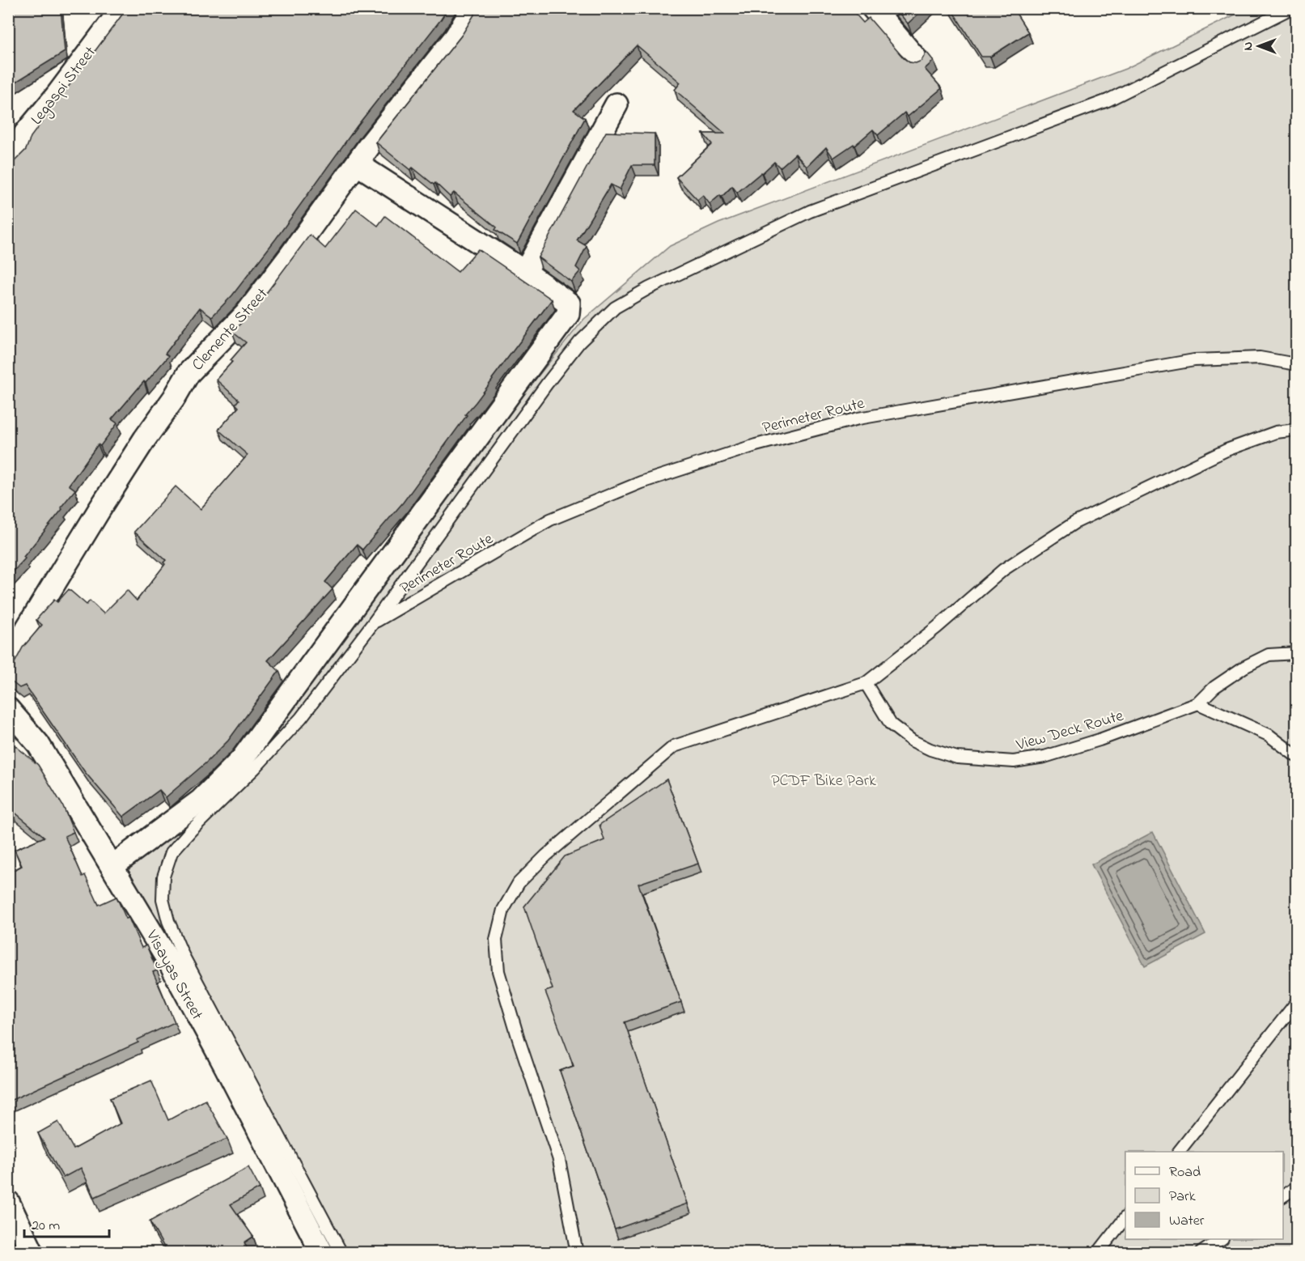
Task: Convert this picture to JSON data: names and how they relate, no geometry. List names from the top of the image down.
{
  "streets": {
    "street": ["Legaspi Street", "Clemente Street", "Visayas Street"],
    "lane": ["Perimeter Route", "View Deck Route"]
  },
  "parks": ["PCDF Bike Park"],
  "legend": ["Road", "Park", "Water"],
  "scale_bar": "20 m",
  "north": "left"
}
